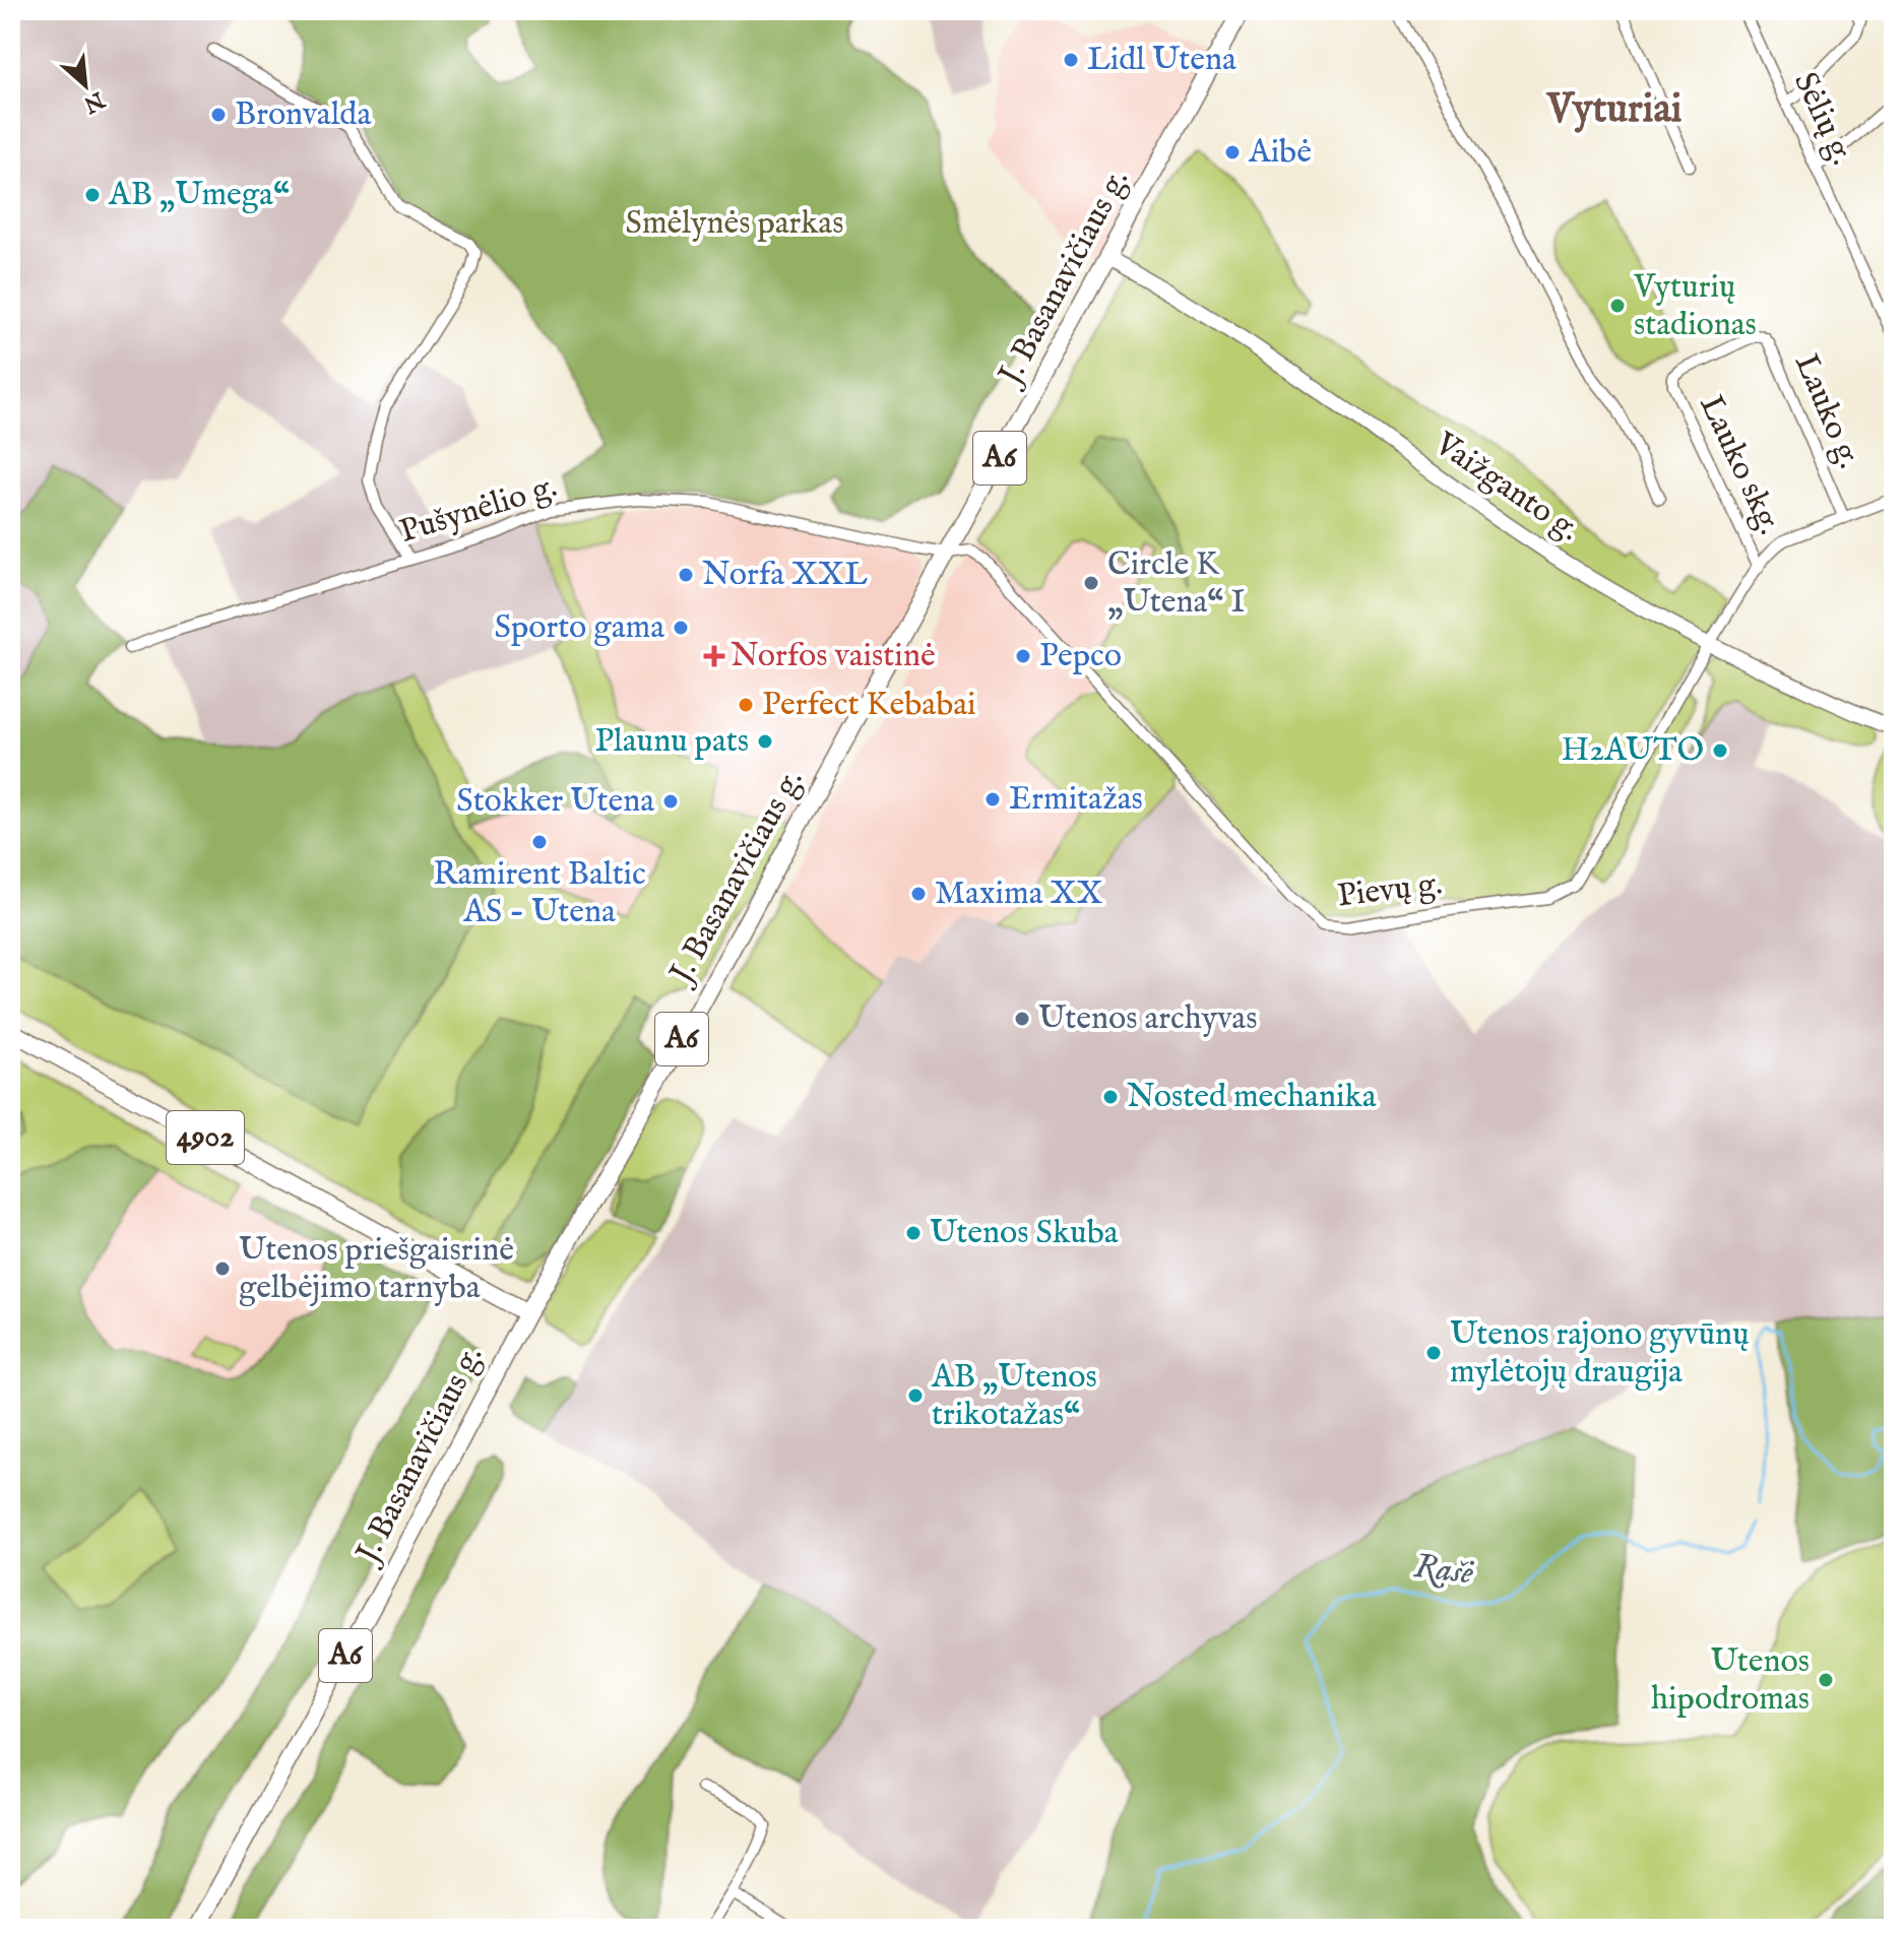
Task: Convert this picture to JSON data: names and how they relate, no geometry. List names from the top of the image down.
{
  "streets": {
    "main road": [
      "J. Basanavičiaus g.",
      "A6",
      "Vaižganto g.",
      "4902"
    ],
    "street": [
      "Sėlių g.",
      "Lauko g.",
      "Lauko skg.",
      "Pušynėlio g.",
      "Pievų g."
    ]
  },
  "crossings": [
    ["J. Basanavičiaus g.", "Vaižganto g."],
    ["J. Basanavičiaus g.", "Pušynėlio g."],
    ["J. Basanavičiaus g.", "Pievų g."],
    ["J. Basanavičiaus g.", "4902"],
    ["Lauko g.", "Lauko skg."],
    ["Vaižganto g.", "Pievų g."],
    ["Pušynėlio g.", "Pievų g."]
  ],
  "districts": ["Vyturiai"],
  "water": ["Rašė"],
  "parks": ["Smėlynės parkas"],
  "places": {
    "other": [
      "Lidl Utena",
      "Bronvalda",
      "Aibė",
      "AB „Umega“",
      "Vyturių stadionas",
      "Norfa XXL",
      "Circle K „Utena“ I",
      "Sporto gama",
      "Pepco",
      "Perfect Kebabai",
      "Plaunu pats",
      "H2AUTO",
      "Ermitažas",
      "Stokker Utena",
      "Ramirent Baltic AS - Utena",
      "Maxima XX",
      "Utenos archyvas",
      "Nosted mechanika",
      "Utenos Skuba",
      "Utenos priešgaisrinė gelbėjimo tarnyba",
      "Utenos rajono gyvūnų mylėtojų draugija",
      "AB „Utenos trikotažas“",
      "Utenos hipodromas"
    ],
    "health": ["Norfos vaistinė"]
  },
  "north": "bottom right"
}
